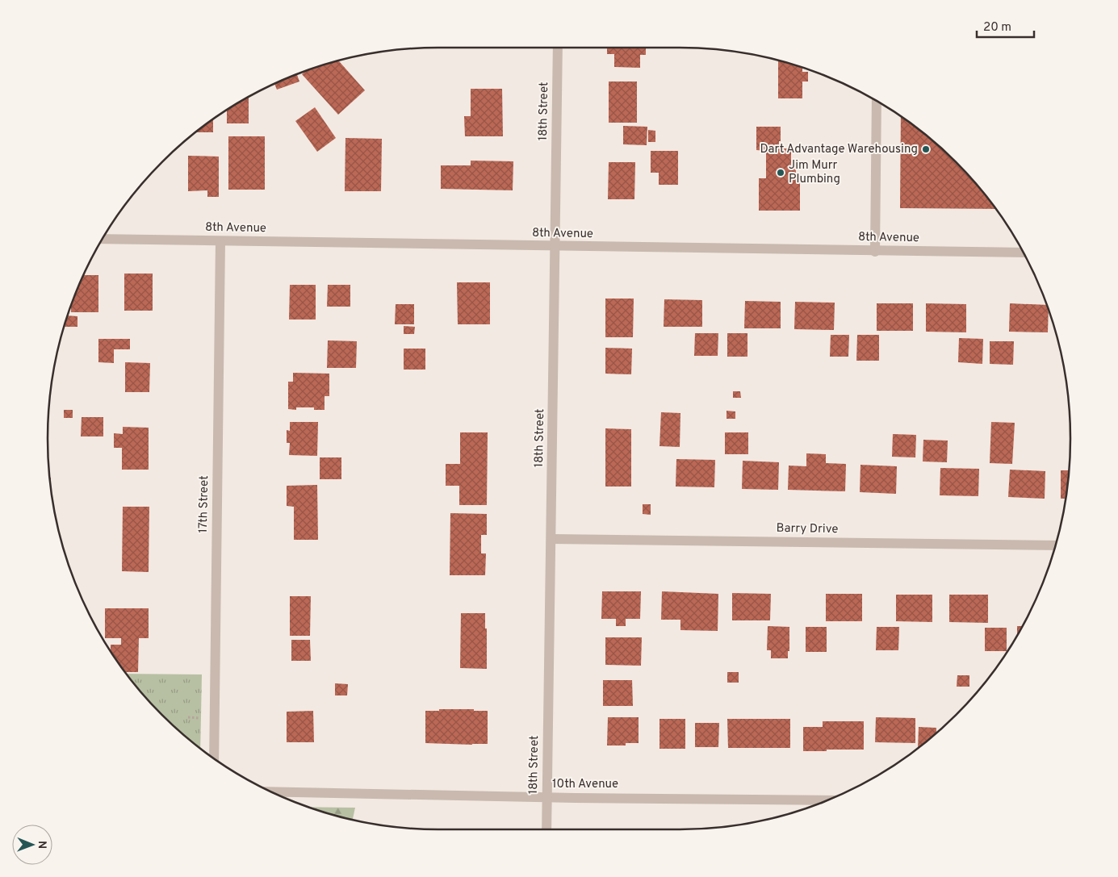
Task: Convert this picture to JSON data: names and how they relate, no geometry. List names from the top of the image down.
{
  "streets": {
    "street": [
      "18th Street",
      "8th Avenue",
      "17th Street",
      "Barry Drive",
      "10th Avenue"
    ]
  },
  "crossings": [
    ["18th Street", "8th Avenue"],
    ["18th Street", "Barry Drive"],
    ["18th Street", "10th Avenue"],
    ["8th Avenue", "17th Street"]
  ],
  "places": ["Dart Advantage Warehousing", "Jim Murr Plumbing"],
  "scale_bar": "20 m",
  "north": "right"
}
